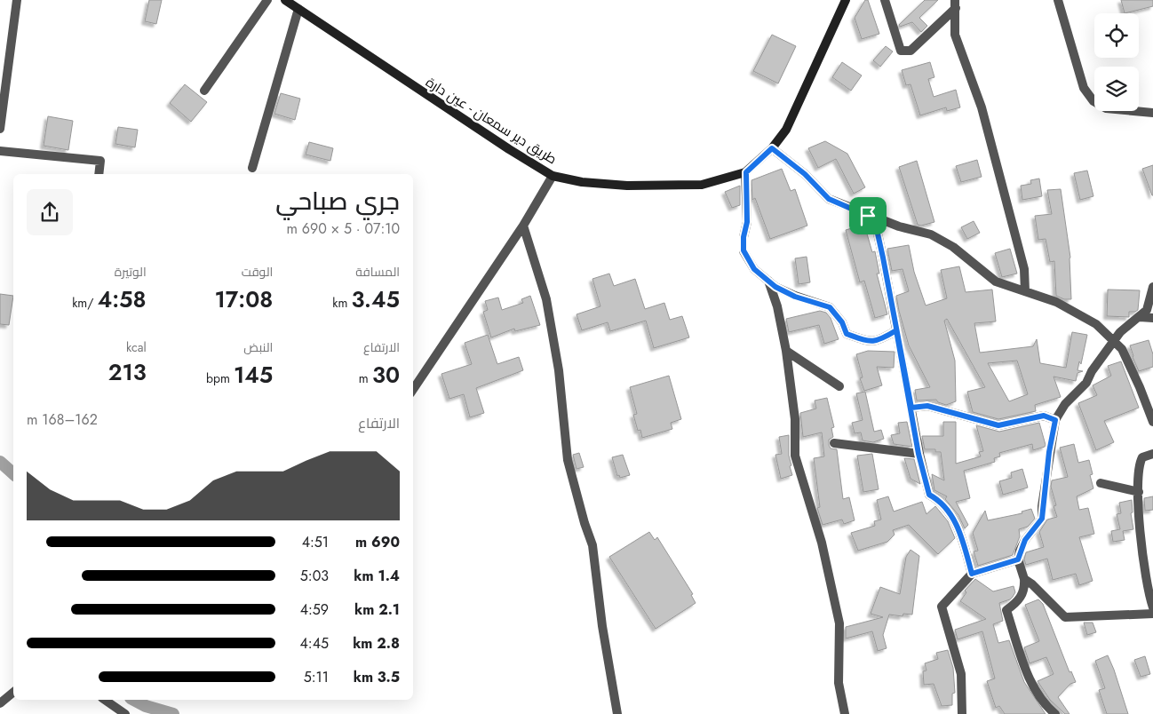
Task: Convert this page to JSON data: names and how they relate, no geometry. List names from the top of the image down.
{
  "streets": {
    "main road": ["طريق دير سمعان - عين دارة"]
  },
  "page": {
    "heading": ["جري صباحي", "07:10 · 5 × 690 m"],
    "stats": [
      ["المسافة", "3.45 km"],
      ["الوقت", "17:08"],
      ["الوتيرة", "4:58 /km"],
      ["الارتفاع", "30 m"],
      ["النبض", "145 bpm"],
      ["kcal", "213"]
    ],
    "chart": ["الارتفاع", "162–168 m"],
    "list": [
      {
        "name": "690 m",
        "note": "4:51"
      },
      {
        "name": "1.4 km",
        "note": "5:03"
      },
      {
        "name": "2.1 km",
        "note": "4:59"
      },
      {
        "name": "2.8 km",
        "note": "4:45"
      },
      {
        "name": "3.5 km",
        "note": "5:11"
      }
    ]
  }
}
